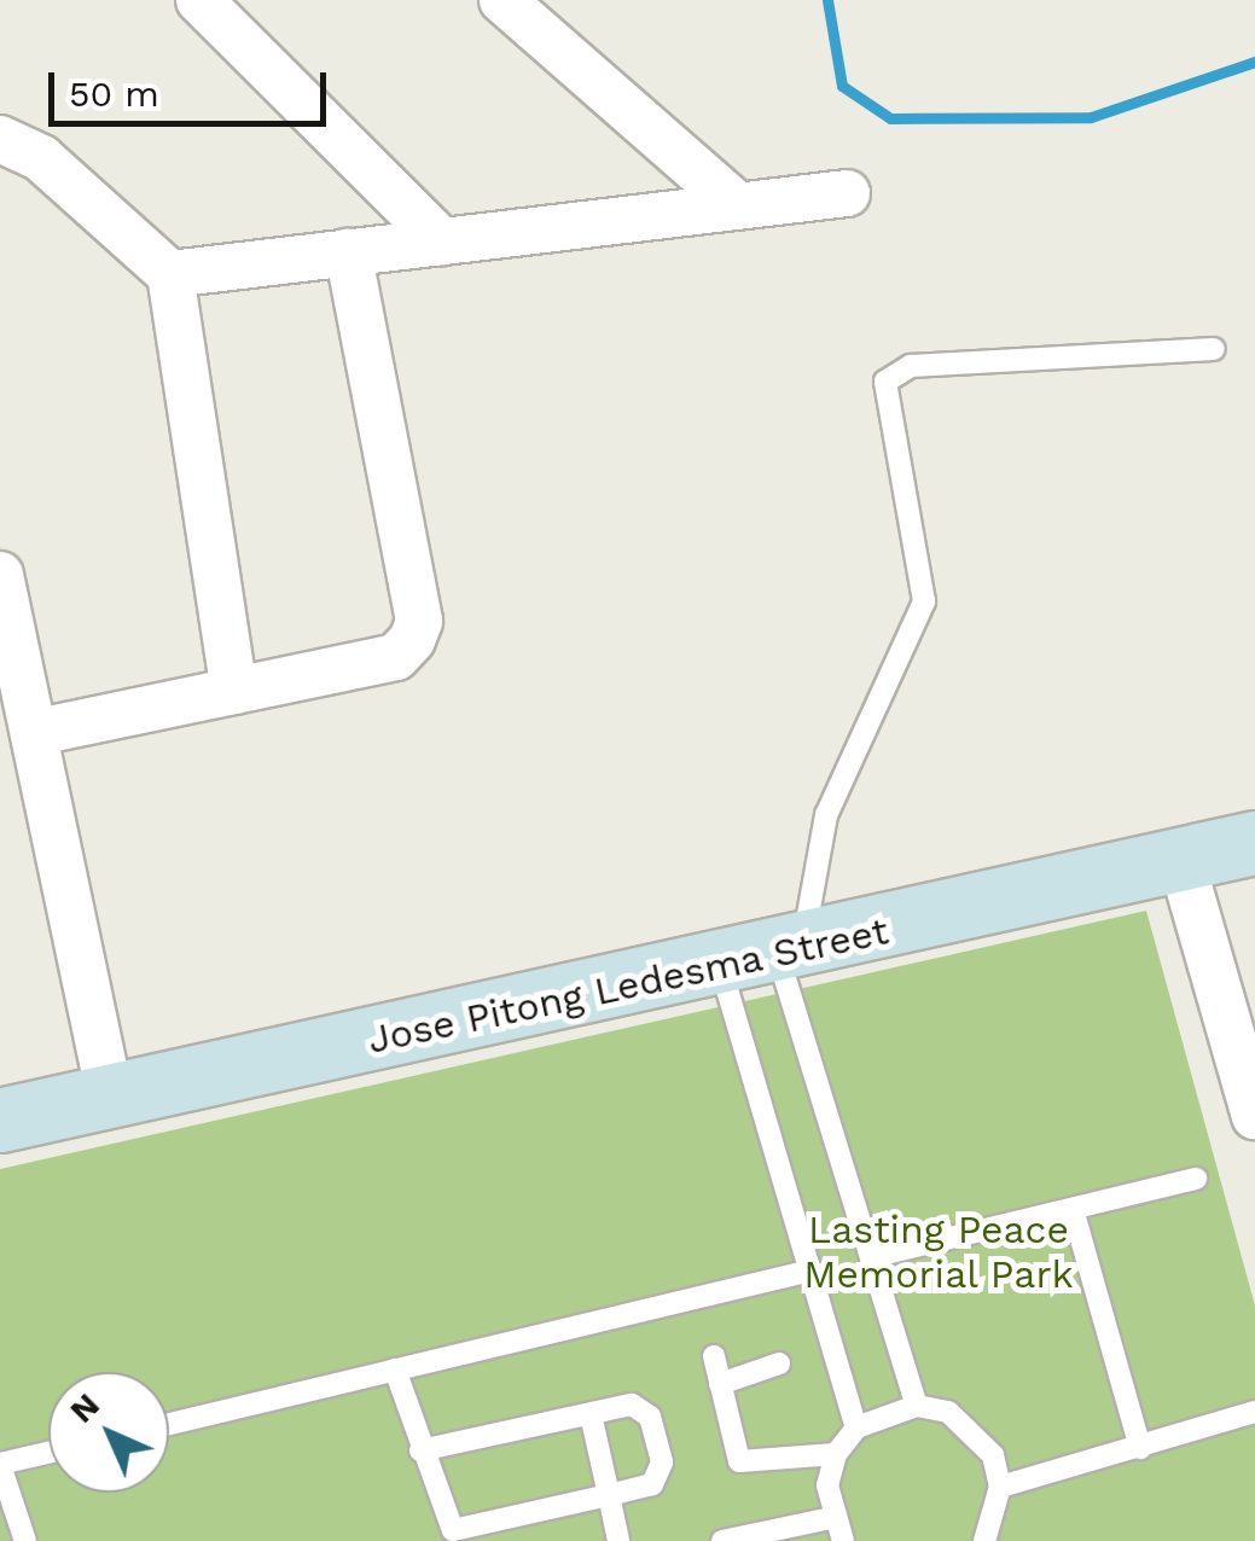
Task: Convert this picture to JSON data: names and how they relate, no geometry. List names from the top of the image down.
{
  "streets": {
    "main road": ["Jose Pitong Ledesma Street"]
  },
  "parks": ["Lasting Peace Memorial Park"],
  "scale_bar": "50 m",
  "north": "top left"
}
